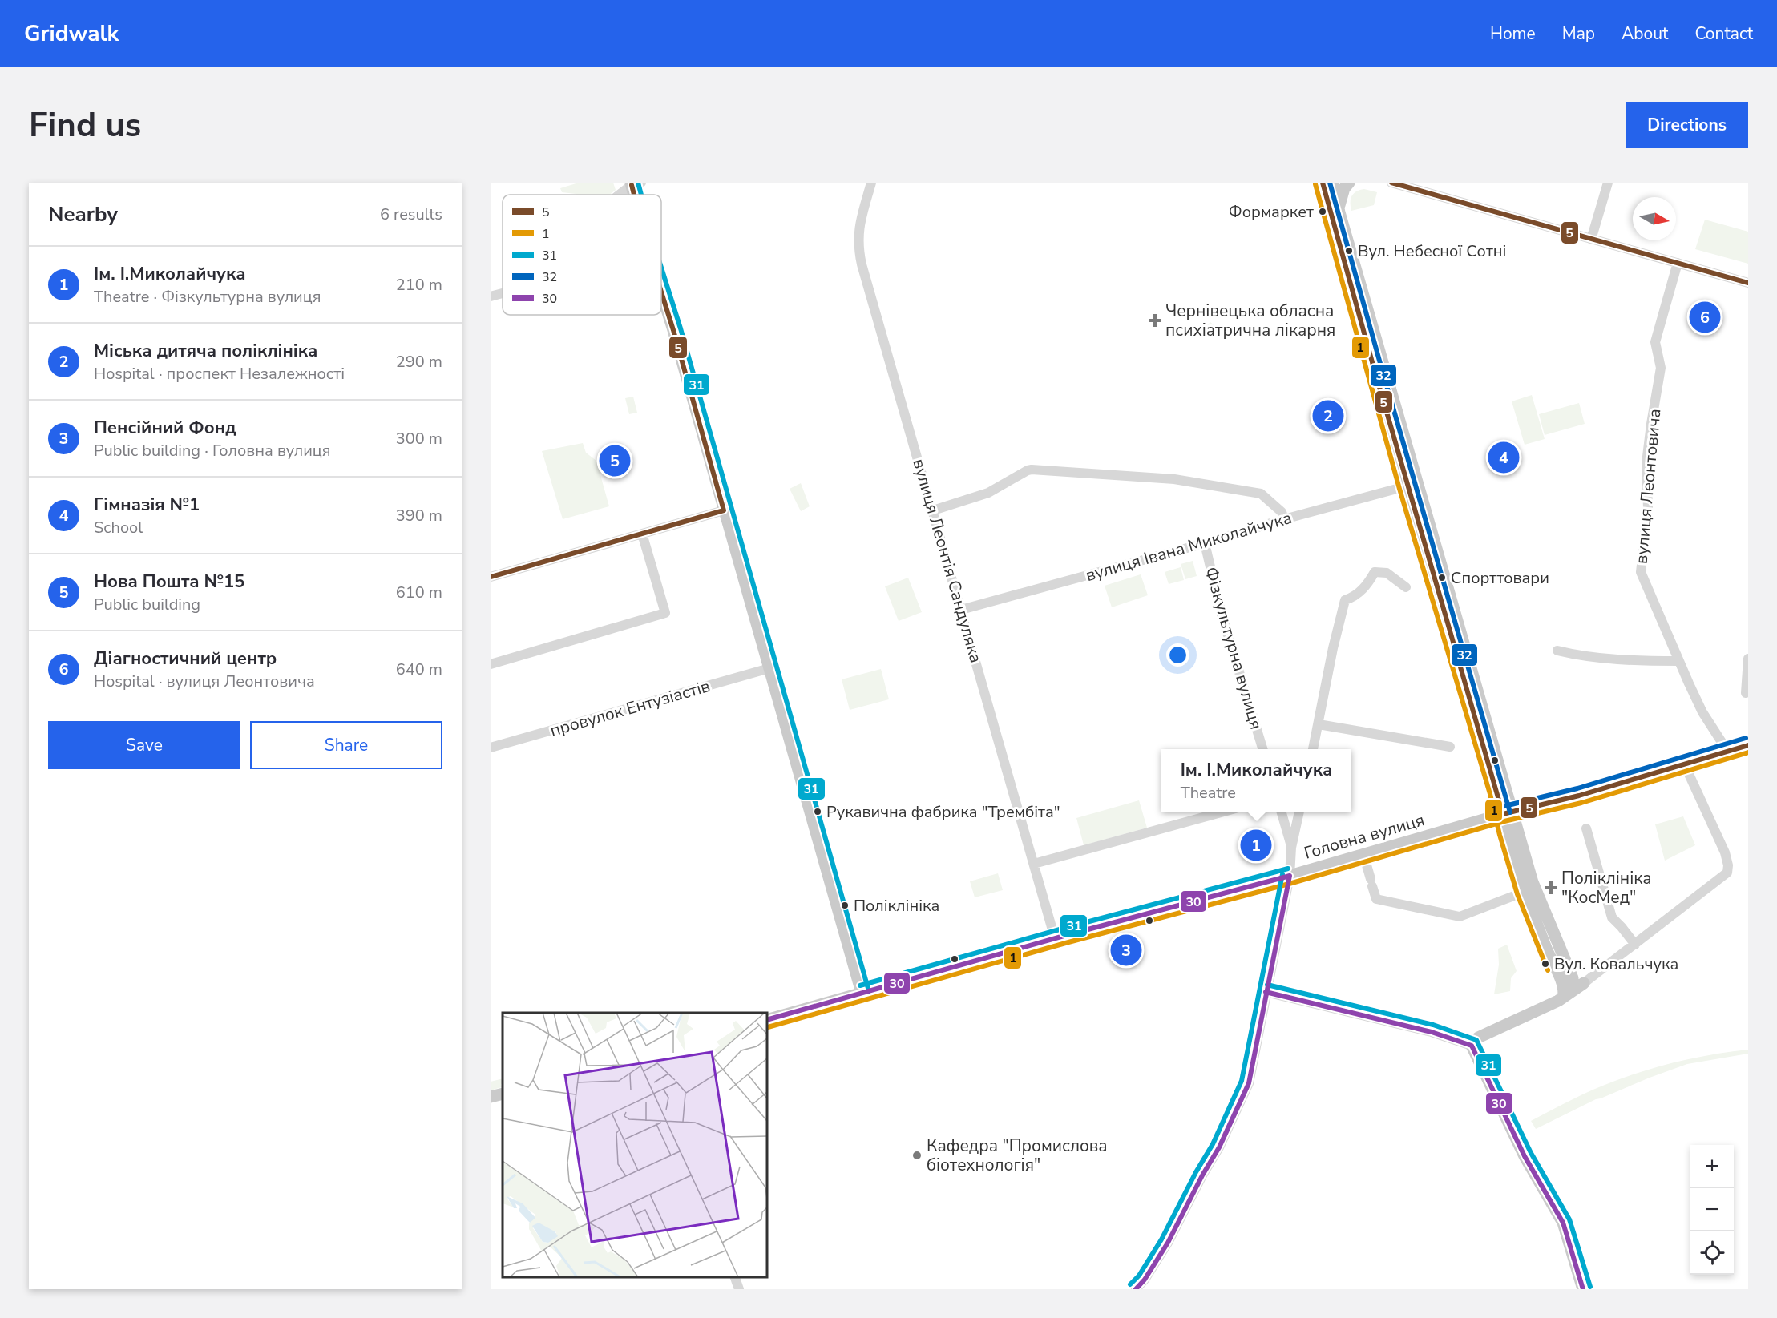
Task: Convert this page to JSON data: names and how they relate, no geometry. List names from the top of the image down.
{
  "streets": {
    "main road": ["Головна вулиця"],
    "street": [
      "вулиця Леонтовича",
      "вулиця Івана Миколайчука",
      "вулиця Леонтія Сандуляка",
      "Фізкультурна вулиця",
      "провулок Ентузіастів"
    ]
  },
  "crossings": [
    ["вулиця Леонтовича", "Головна вулиця"],
    ["вулиця Івана Миколайчука", "вулиця Леонтія Сандуляка"],
    ["вулиця Івана Миколайчука", "Фізкультурна вулиця"],
    ["вулиця Леонтія Сандуляка", "Головна вулиця"]
  ],
  "places": {
    "other": [
      "Формаркет",
      "Вул. Небесної Сотні",
      "Спорттовари",
      "Рукавична фабрика \"Трембіта\"",
      "Поліклініка",
      "Вул. Ковальчука",
      "Кафедра \"Промислова біотехнологія\""
    ],
    "health": ["Чернівецька обласна психіатрична лікарня", "Поліклініка \"КосМед\""]
  },
  "lines": [
    "transit line 5",
    "transit line 31",
    "transit line 32",
    "transit line 1",
    "transit line 30"
  ],
  "legend": [
    "5",
    "1",
    "31",
    "32",
    "30"
  ],
  "north": "right",
  "page": {
    "header": "Gridwalk",
    "nav": [
      "Home",
      "Map",
      "About",
      "Contact"
    ],
    "buttons": [
      "Directions",
      ["Save", "Share"]
    ],
    "title": "Find us",
    "heading": ["Nearby", "6 results"],
    "list": [
      {
        "mark": "1",
        "name": "Ім. І.Миколайчука",
        "note": "Theatre · Фізкультурна вулиця",
        "value": "210 m"
      },
      {
        "mark": "2",
        "name": "Міська дитяча поліклініка",
        "note": "Hospital · проспект Незалежності",
        "value": "290 m"
      },
      {
        "mark": "3",
        "name": "Пенсійний Фонд",
        "note": "Public building · Головна вулиця",
        "value": "300 m"
      },
      {
        "mark": "4",
        "name": "Гімназія №1",
        "note": "School",
        "value": "390 m"
      },
      {
        "mark": "5",
        "name": "Нова Пошта №15",
        "note": "Public building",
        "value": "610 m"
      },
      {
        "mark": "6",
        "name": "Діагностичний центр",
        "note": "Hospital · вулиця Леонтовича",
        "value": "640 m"
      }
    ],
    "pins": [
      "6",
      "2",
      "4",
      "5",
      "1",
      "3"
    ],
    "popup": ["Ім. І.Миколайчука", "Theatre"],
    "map_buttons": ["+", "−"]
  }
}
